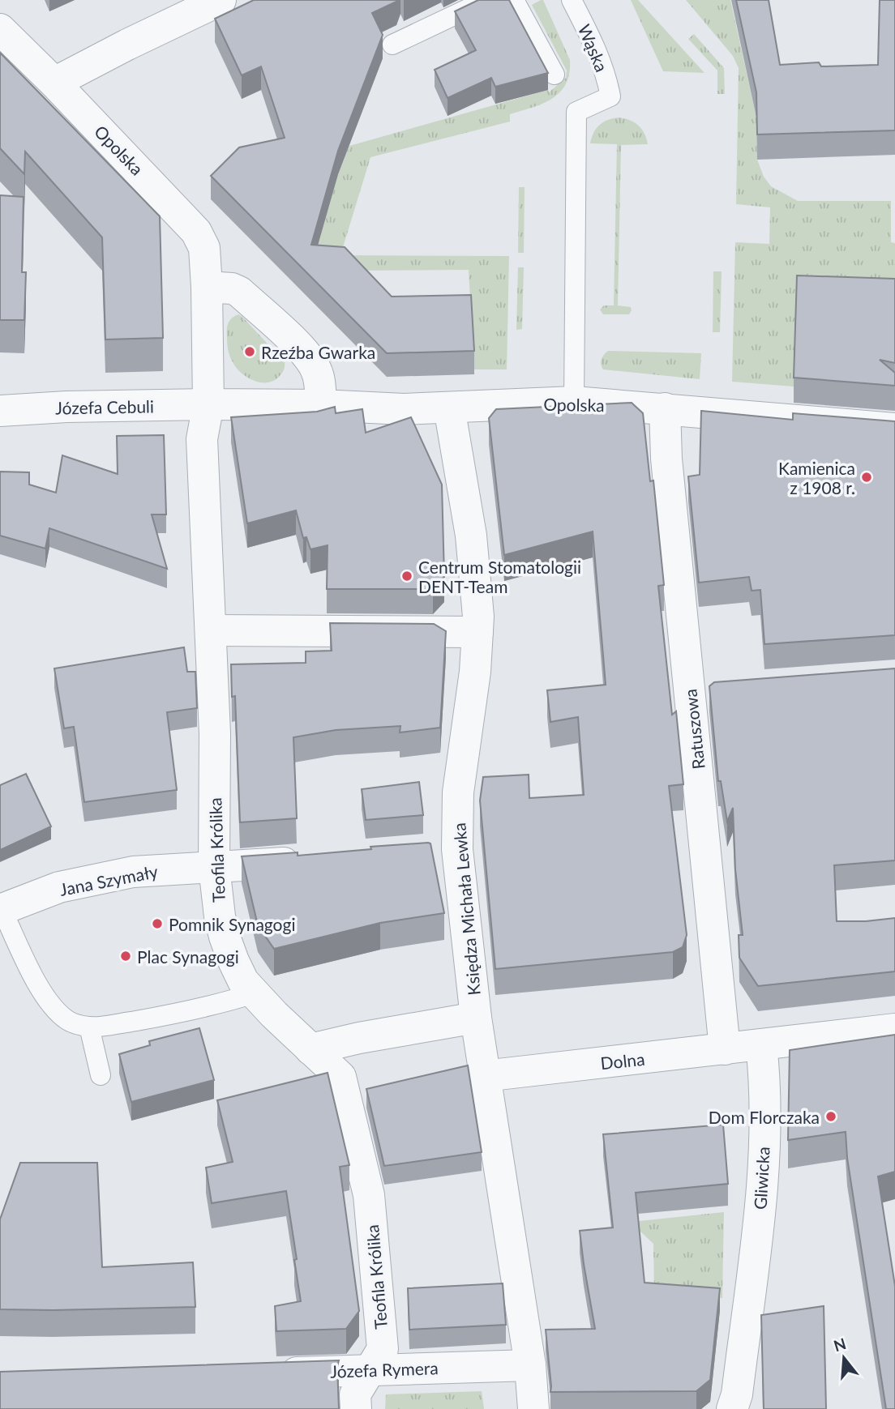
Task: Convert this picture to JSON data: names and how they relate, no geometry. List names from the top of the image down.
{
  "streets": {
    "street": [
      "Opolska",
      "Józefa Cebuli",
      "Ratuszowa",
      "Teofila Królika",
      "Jana Szymały",
      "Księdza Michała Lewka",
      "Dolna",
      "Gliwicka",
      "Józefa Rymera"
    ],
    "lane": ["Wąska"]
  },
  "crossings": [
    ["Wąska", "Opolska"],
    ["Opolska", "Józefa Cebuli"],
    ["Opolska", "Ratuszowa"],
    ["Opolska", "Teofila Królika"],
    ["Opolska", "Księdza Michała Lewka"],
    ["Józefa Cebuli", "Teofila Królika"],
    ["Ratuszowa", "Dolna"],
    ["Teofila Królika", "Jana Szymały"],
    ["Teofila Królika", "Józefa Rymera"],
    ["Księdza Michała Lewka", "Dolna"],
    ["Księdza Michała Lewka", "Józefa Rymera"],
    ["Dolna", "Gliwicka"]
  ],
  "places": [
    "Rzeźba Gwarka",
    "Kamienica z 1908 r.",
    "Centrum Stomatologii DENT-Team",
    "Pomnik Synagogi",
    "Plac Synagogi",
    "Dom Florczaka"
  ],
  "north": "top"
}
